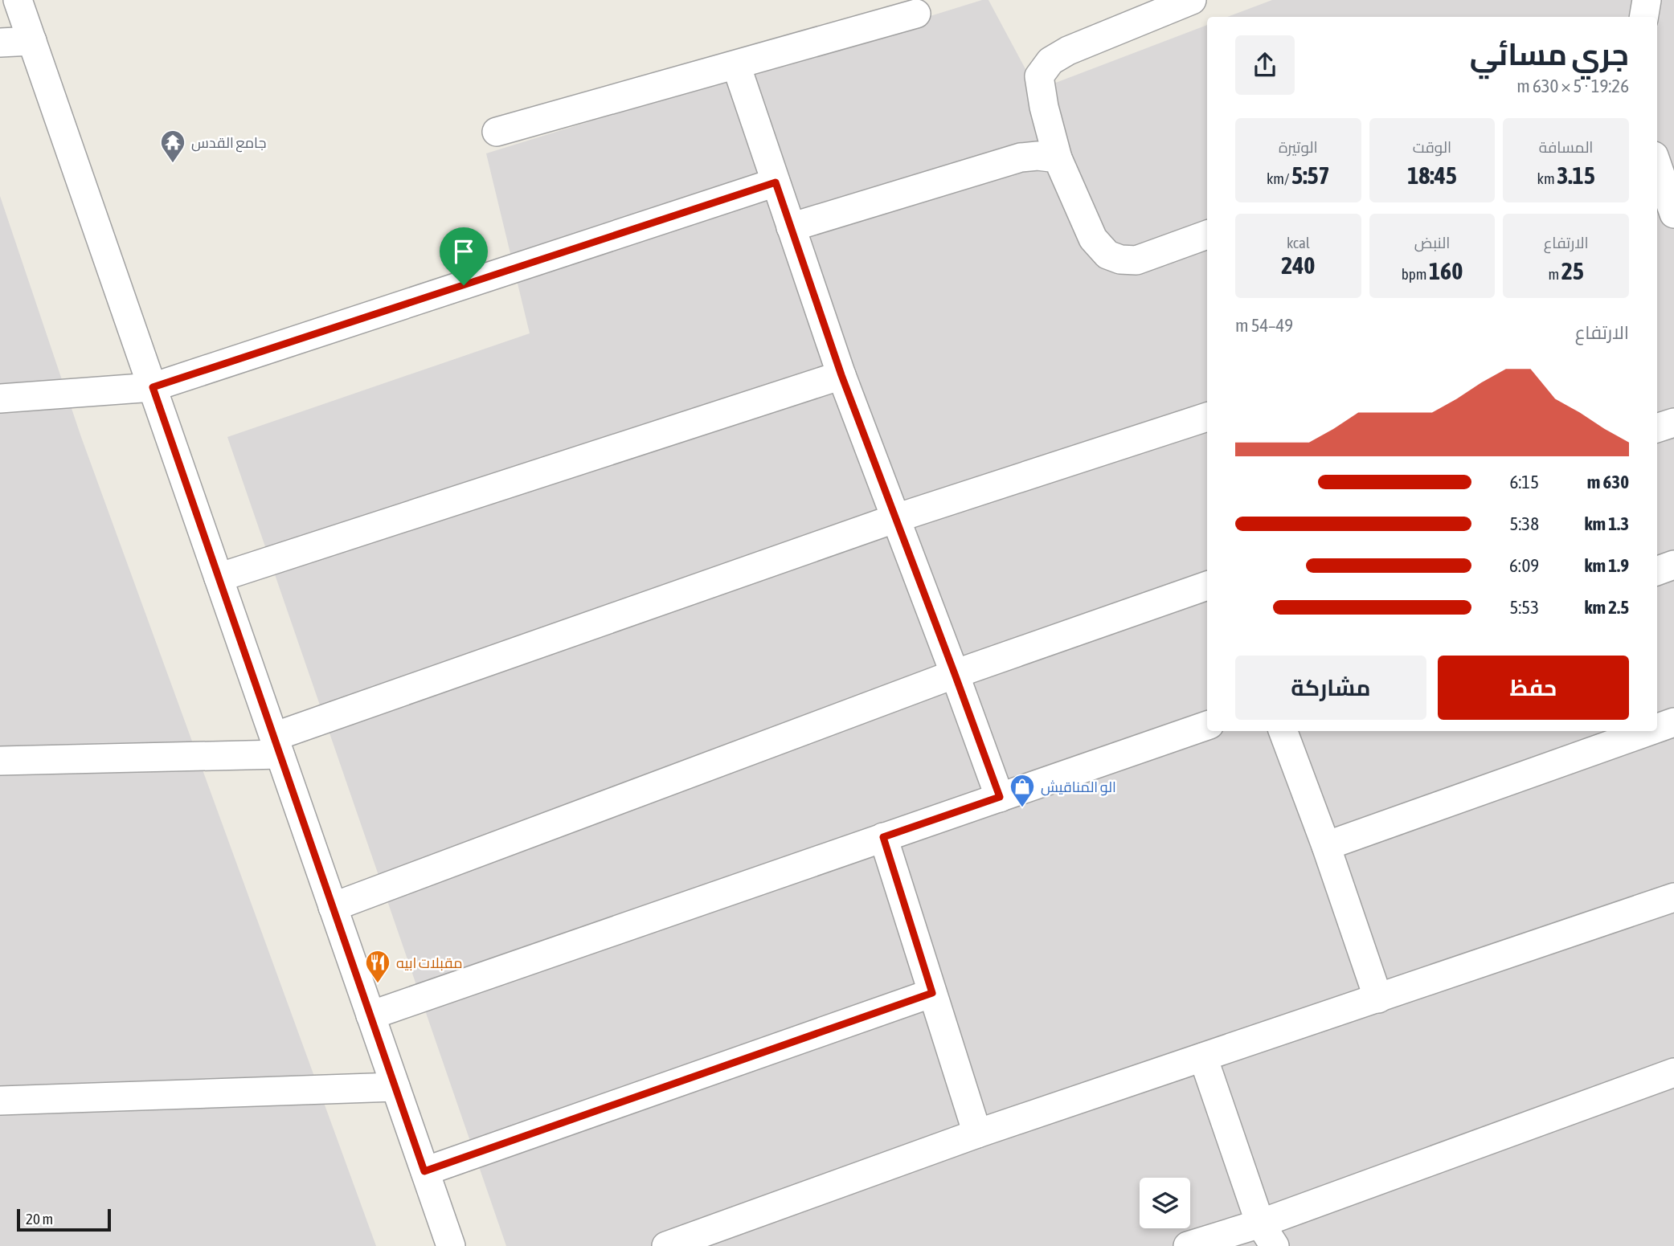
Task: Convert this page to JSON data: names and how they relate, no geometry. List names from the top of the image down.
{
  "places": {
    "temple": ["جامع القدس"],
    "shop": ["الو المناقيش"],
    "restaurant": ["مقبلات ابيه"]
  },
  "scale_bar": "20 m",
  "page": {
    "heading": ["جري مسائي", "19:26 · 5 × 630 m"],
    "stats": [
      ["المسافة", "3.15 km"],
      ["الوقت", "18:45"],
      ["الوتيرة", "5:57 /km"],
      ["الارتفاع", "25 m"],
      ["النبض", "160 bpm"],
      ["kcal", "240"]
    ],
    "chart": ["الارتفاع", "49–54 m"],
    "list": [
      {
        "name": "630 m",
        "note": "6:15"
      },
      {
        "name": "1.3 km",
        "note": "5:38"
      },
      {
        "name": "1.9 km",
        "note": "6:09"
      },
      {
        "name": "2.5 km",
        "note": "5:53"
      }
    ],
    "buttons": ["حفظ", "مشاركة"],
    "scale": "20 m"
  }
}
